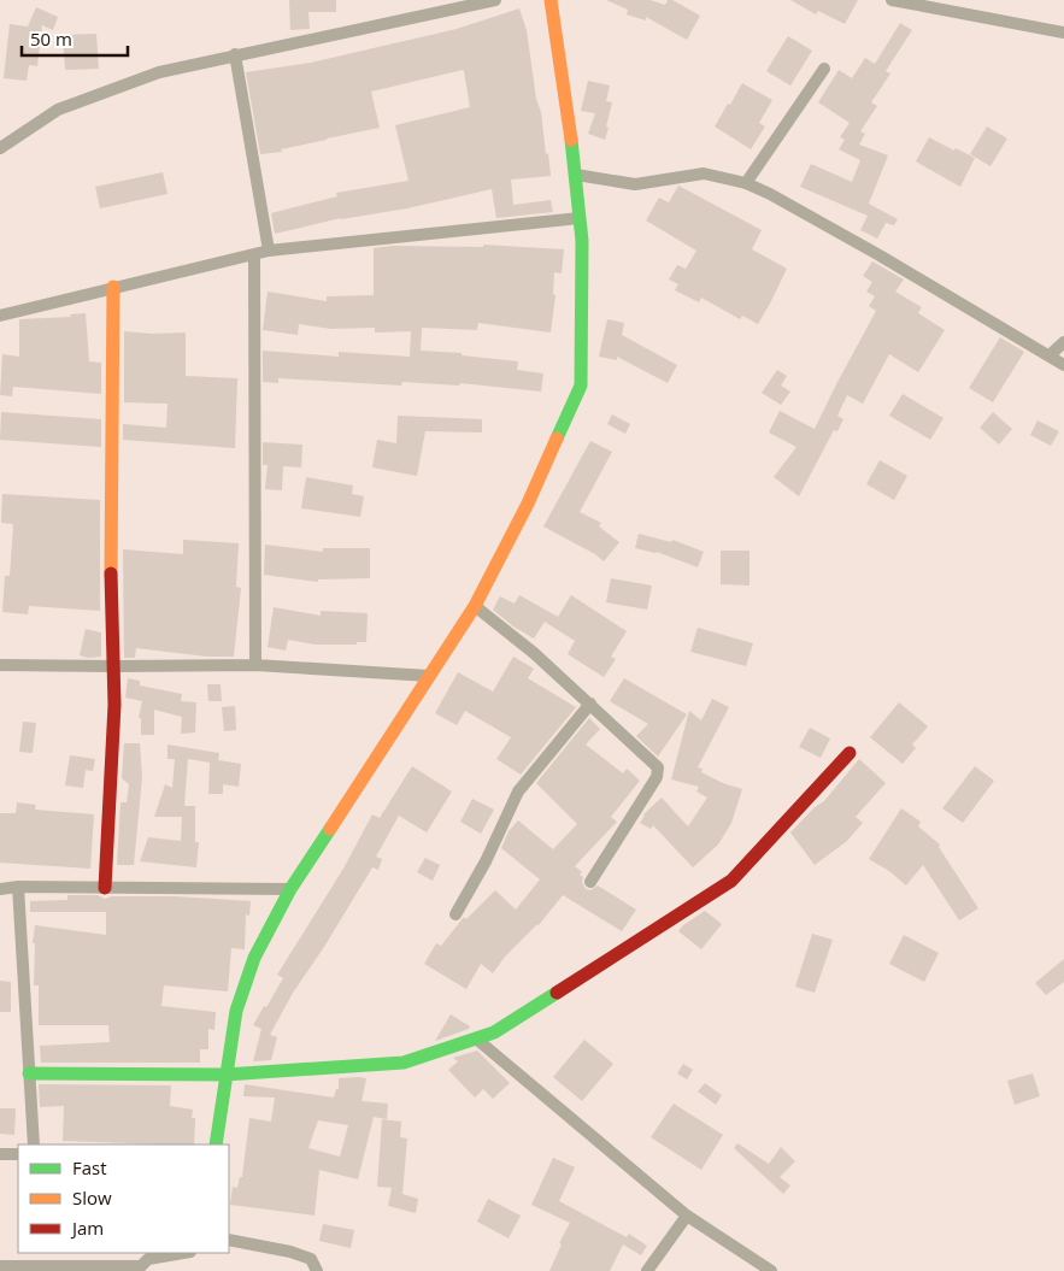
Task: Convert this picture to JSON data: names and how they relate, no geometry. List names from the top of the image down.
{
  "legend": ["Fast", "Slow", "Jam"],
  "scale_bar": "50 m"
}
